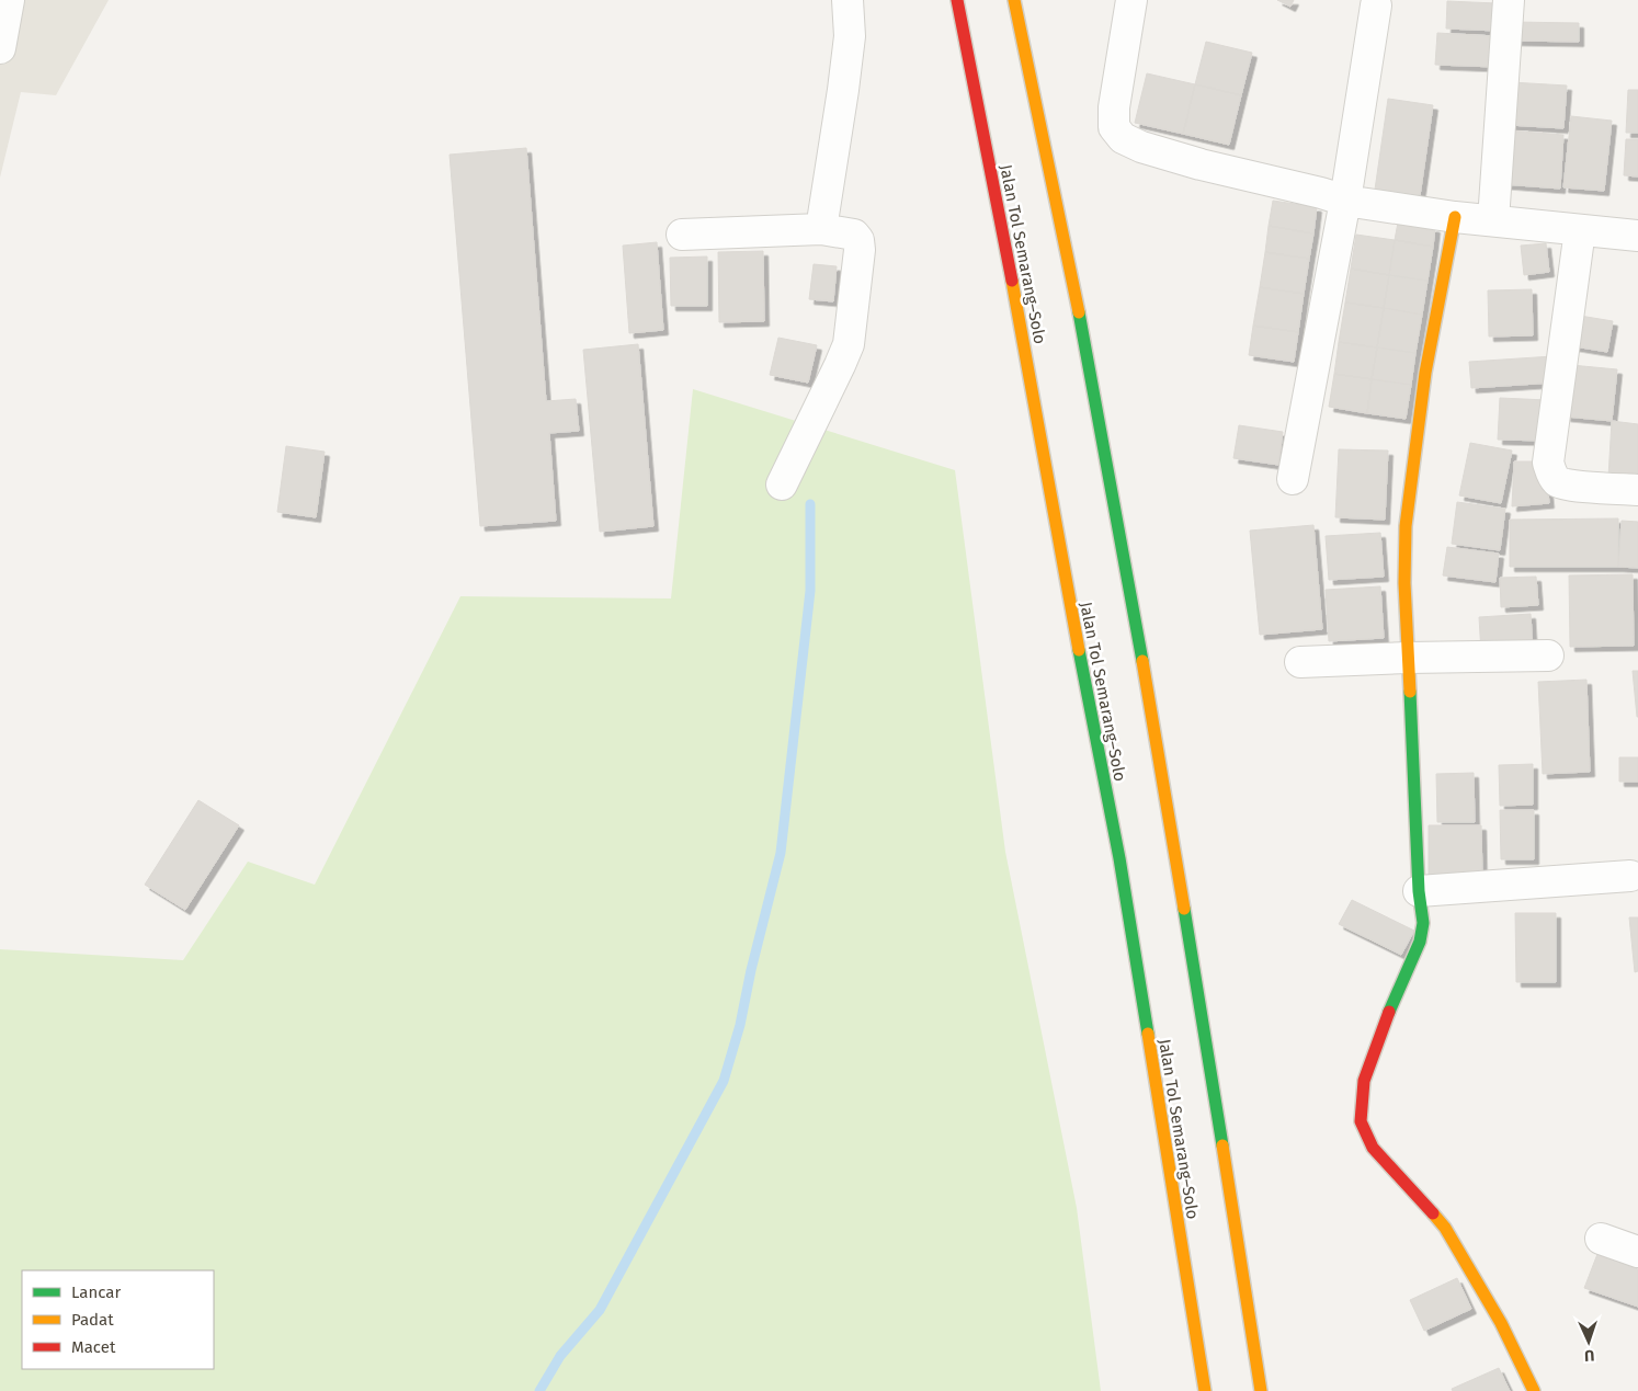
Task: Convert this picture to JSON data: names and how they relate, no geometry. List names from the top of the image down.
{
  "streets": {
    "main road": ["Jalan Tol Semarang–Solo"]
  },
  "legend": ["Lancar", "Padat", "Macet"],
  "north": "bottom"
}
